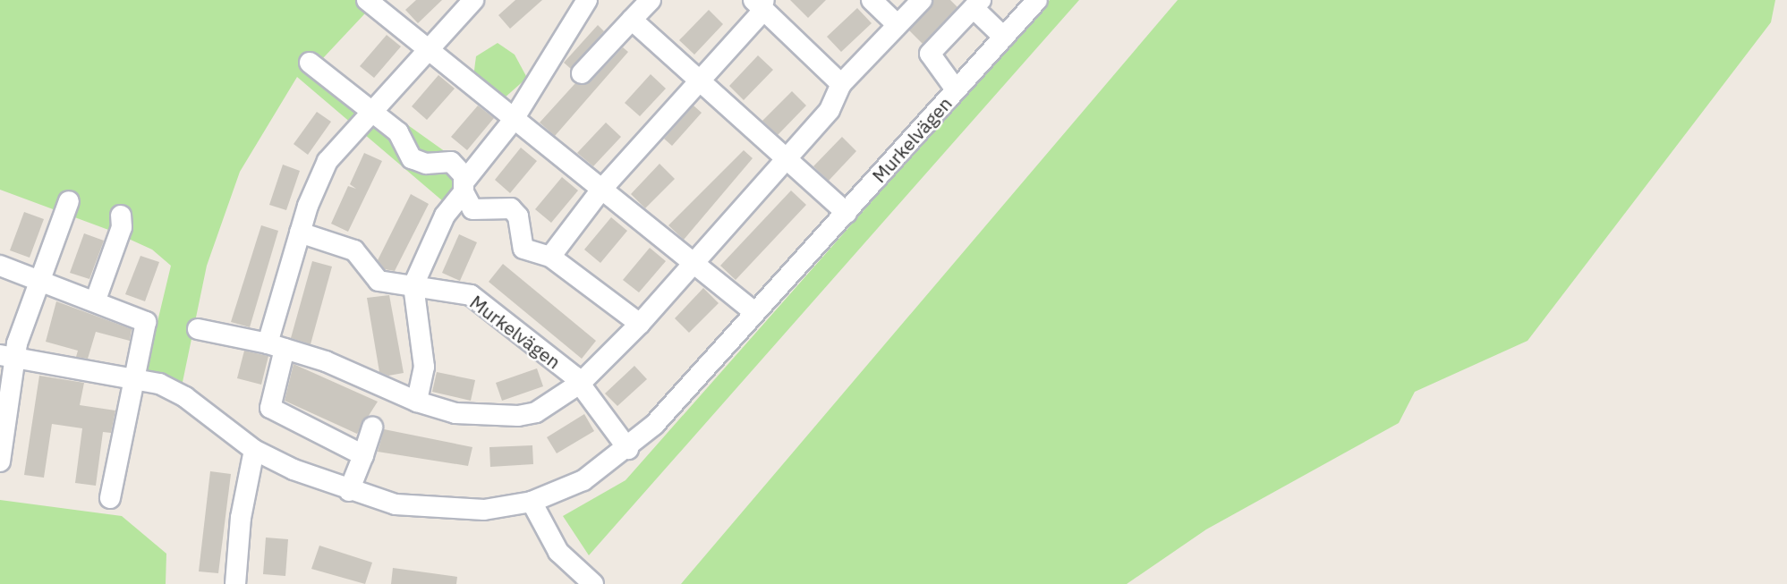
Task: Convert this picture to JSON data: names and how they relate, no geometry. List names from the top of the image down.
{
  "streets": {
    "street": ["Murkelvägen"]
  }
}
